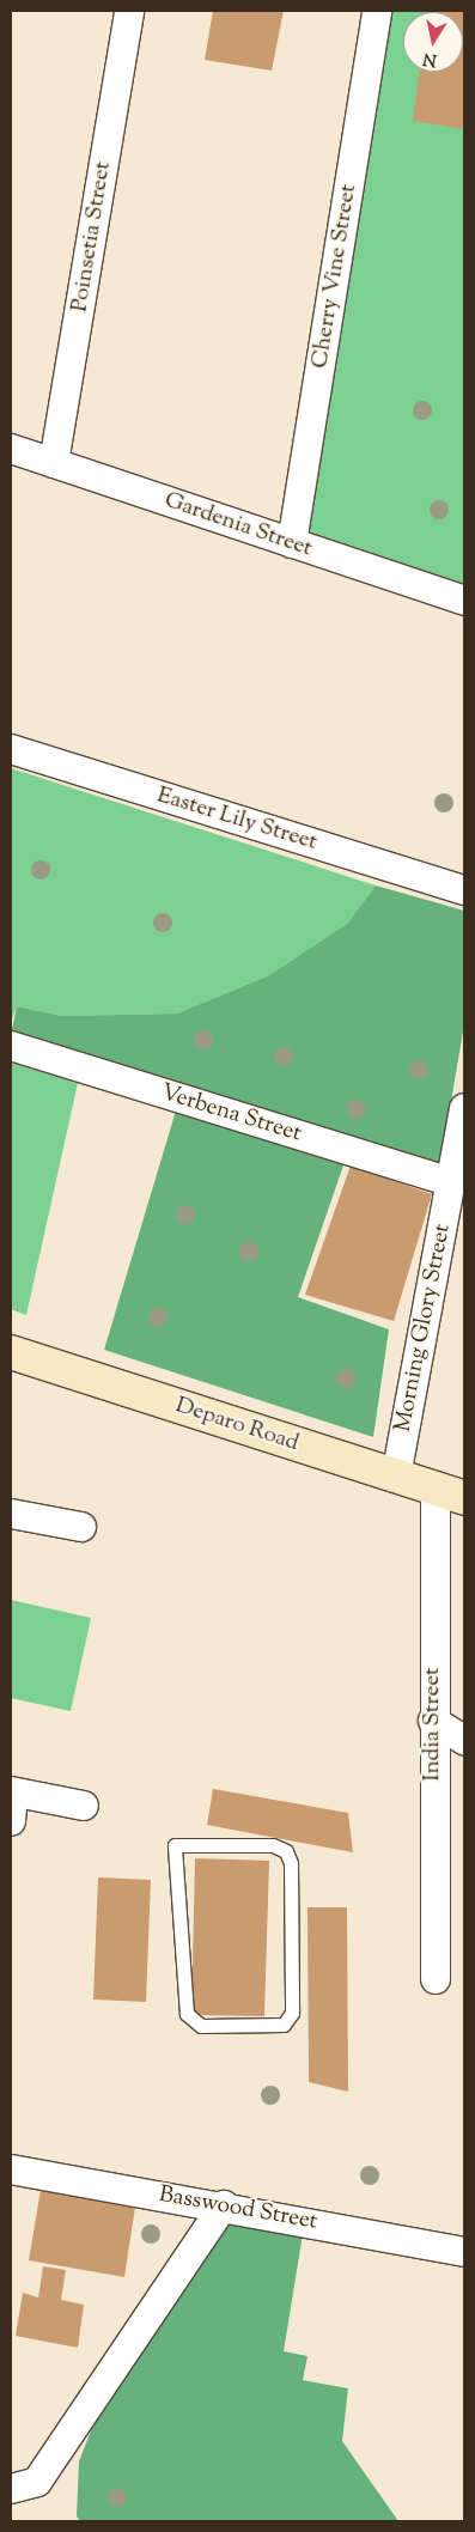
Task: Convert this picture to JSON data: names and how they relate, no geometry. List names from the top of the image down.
{
  "streets": {
    "main road": ["Deparo Road"],
    "street": [
      "Poinsetia Street",
      "Cherry Vine Street",
      "Gardenia Street",
      "Easter Lily Street",
      "Verbena Street",
      "Morning Glory Street",
      "India Street",
      "Basswood Street"
    ]
  },
  "crossings": [
    ["Poinsetia Street", "Gardenia Street"],
    ["Cherry Vine Street", "Gardenia Street"],
    ["Verbena Street", "Morning Glory Street"],
    ["Morning Glory Street", "Deparo Road"],
    ["Deparo Road", "India Street"]
  ],
  "north": "bottom"
}
